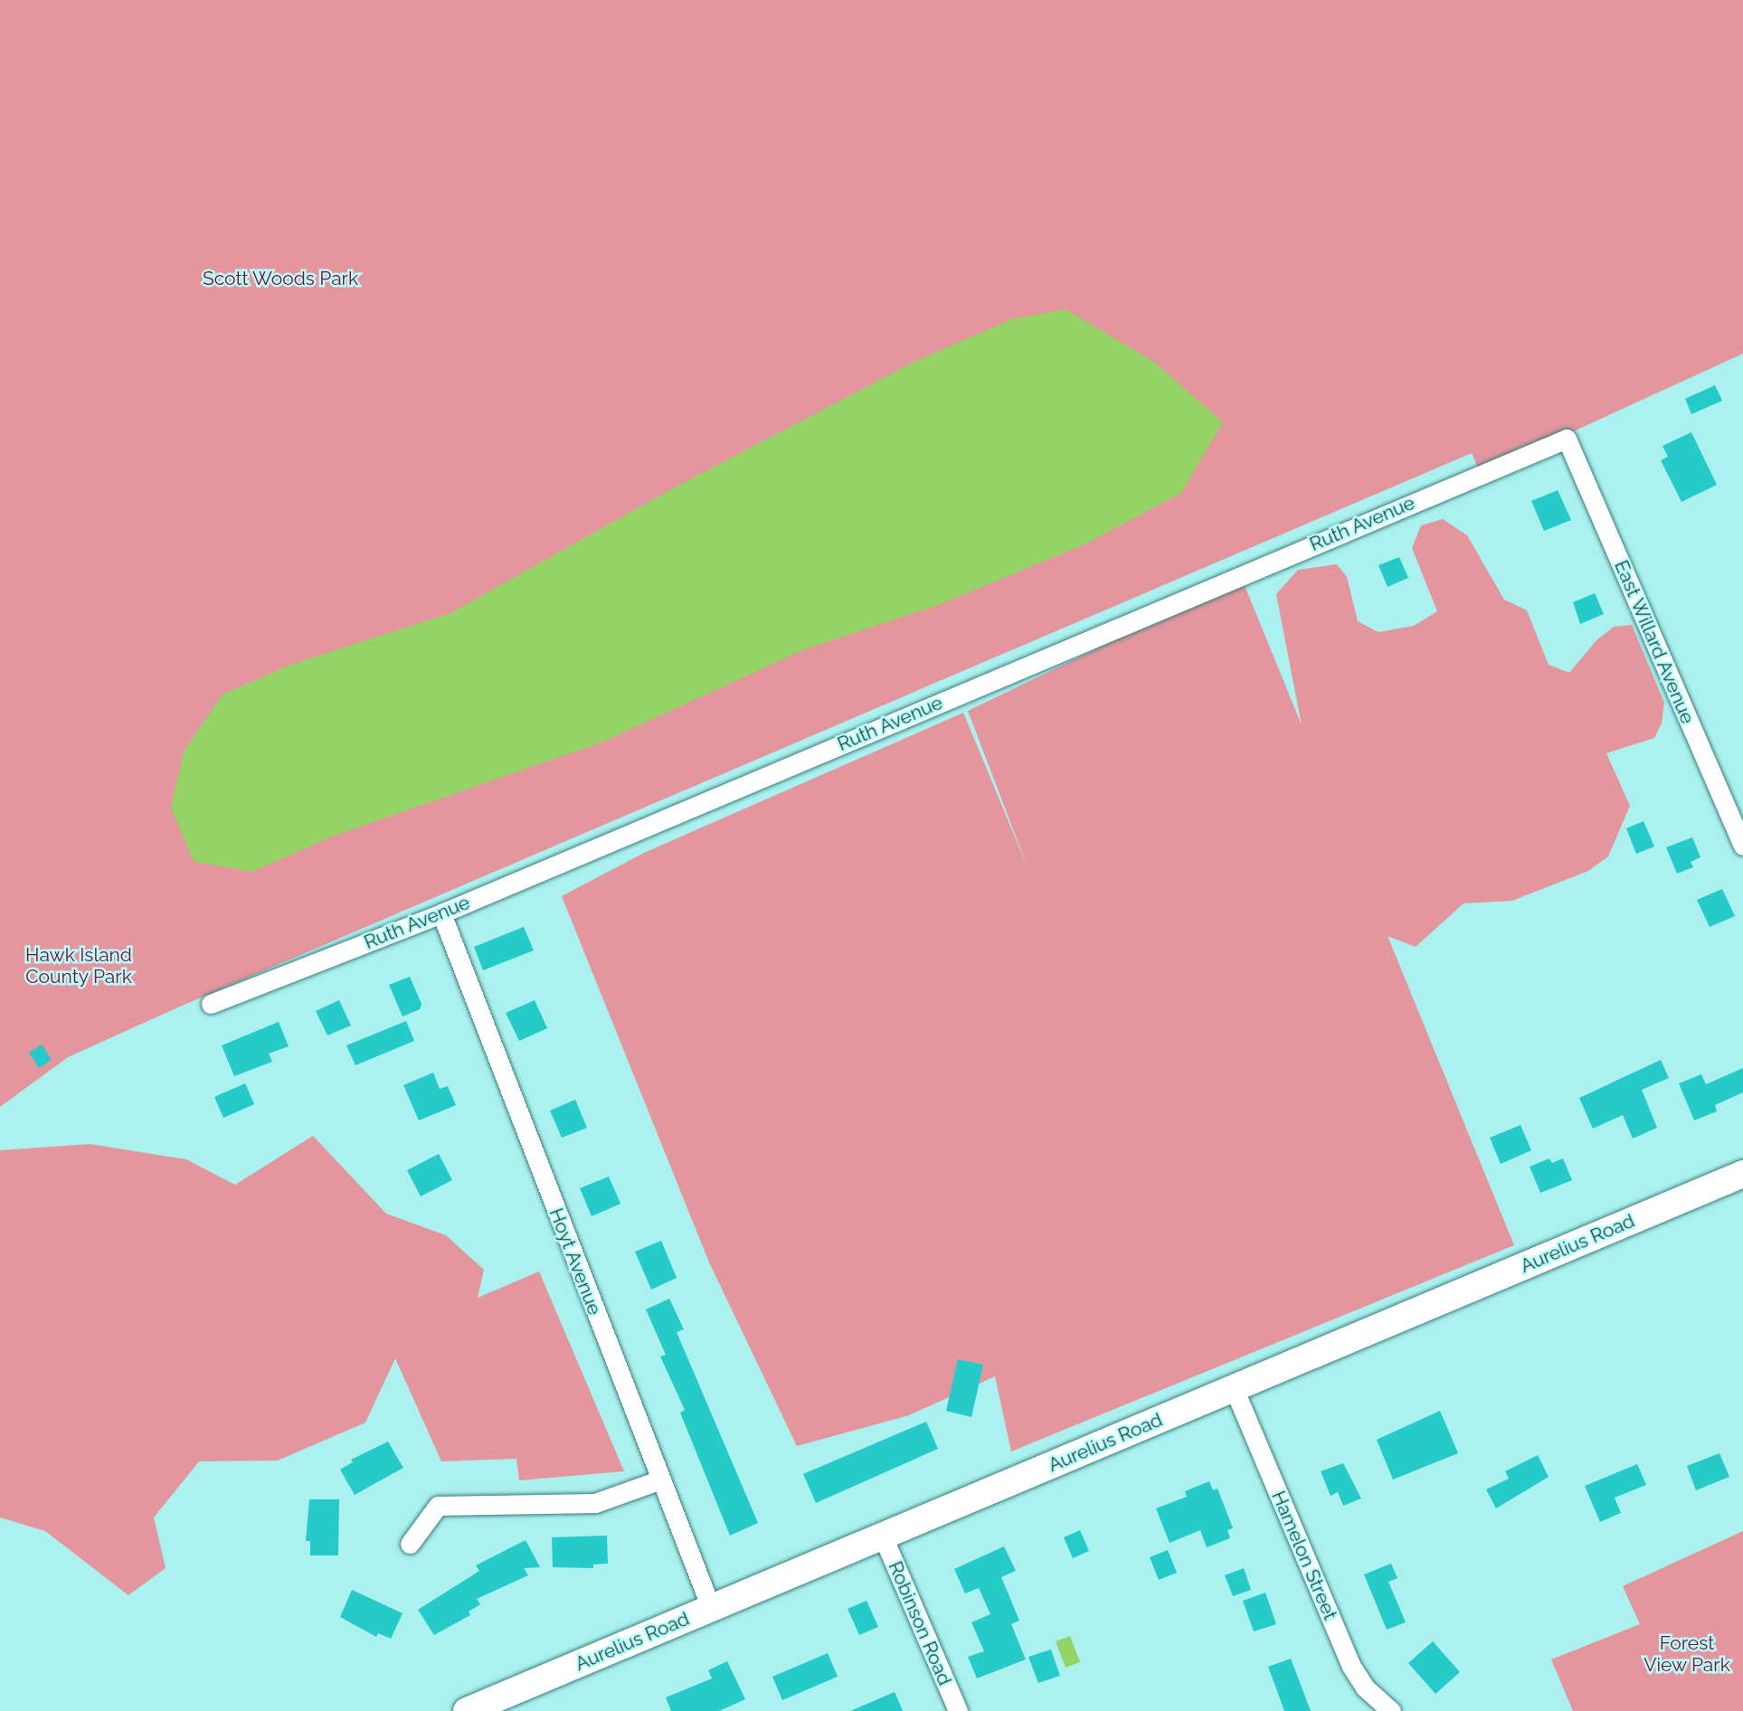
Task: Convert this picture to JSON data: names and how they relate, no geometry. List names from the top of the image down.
{
  "streets": {
    "street": [
      "Ruth Avenue",
      "East Willard Avenue",
      "Aurelius Road",
      "Hoyt Avenue",
      "Hamelon Street",
      "Robinson Road"
    ]
  },
  "crossings": [
    ["Ruth Avenue", "East Willard Avenue"],
    ["Ruth Avenue", "Hoyt Avenue"],
    ["Aurelius Road", "Hoyt Avenue"],
    ["Aurelius Road", "Hamelon Street"],
    ["Aurelius Road", "Robinson Road"]
  ],
  "parks": ["Scott Woods Park", "Hawk Island County Park", "Forest View Park"]
}
